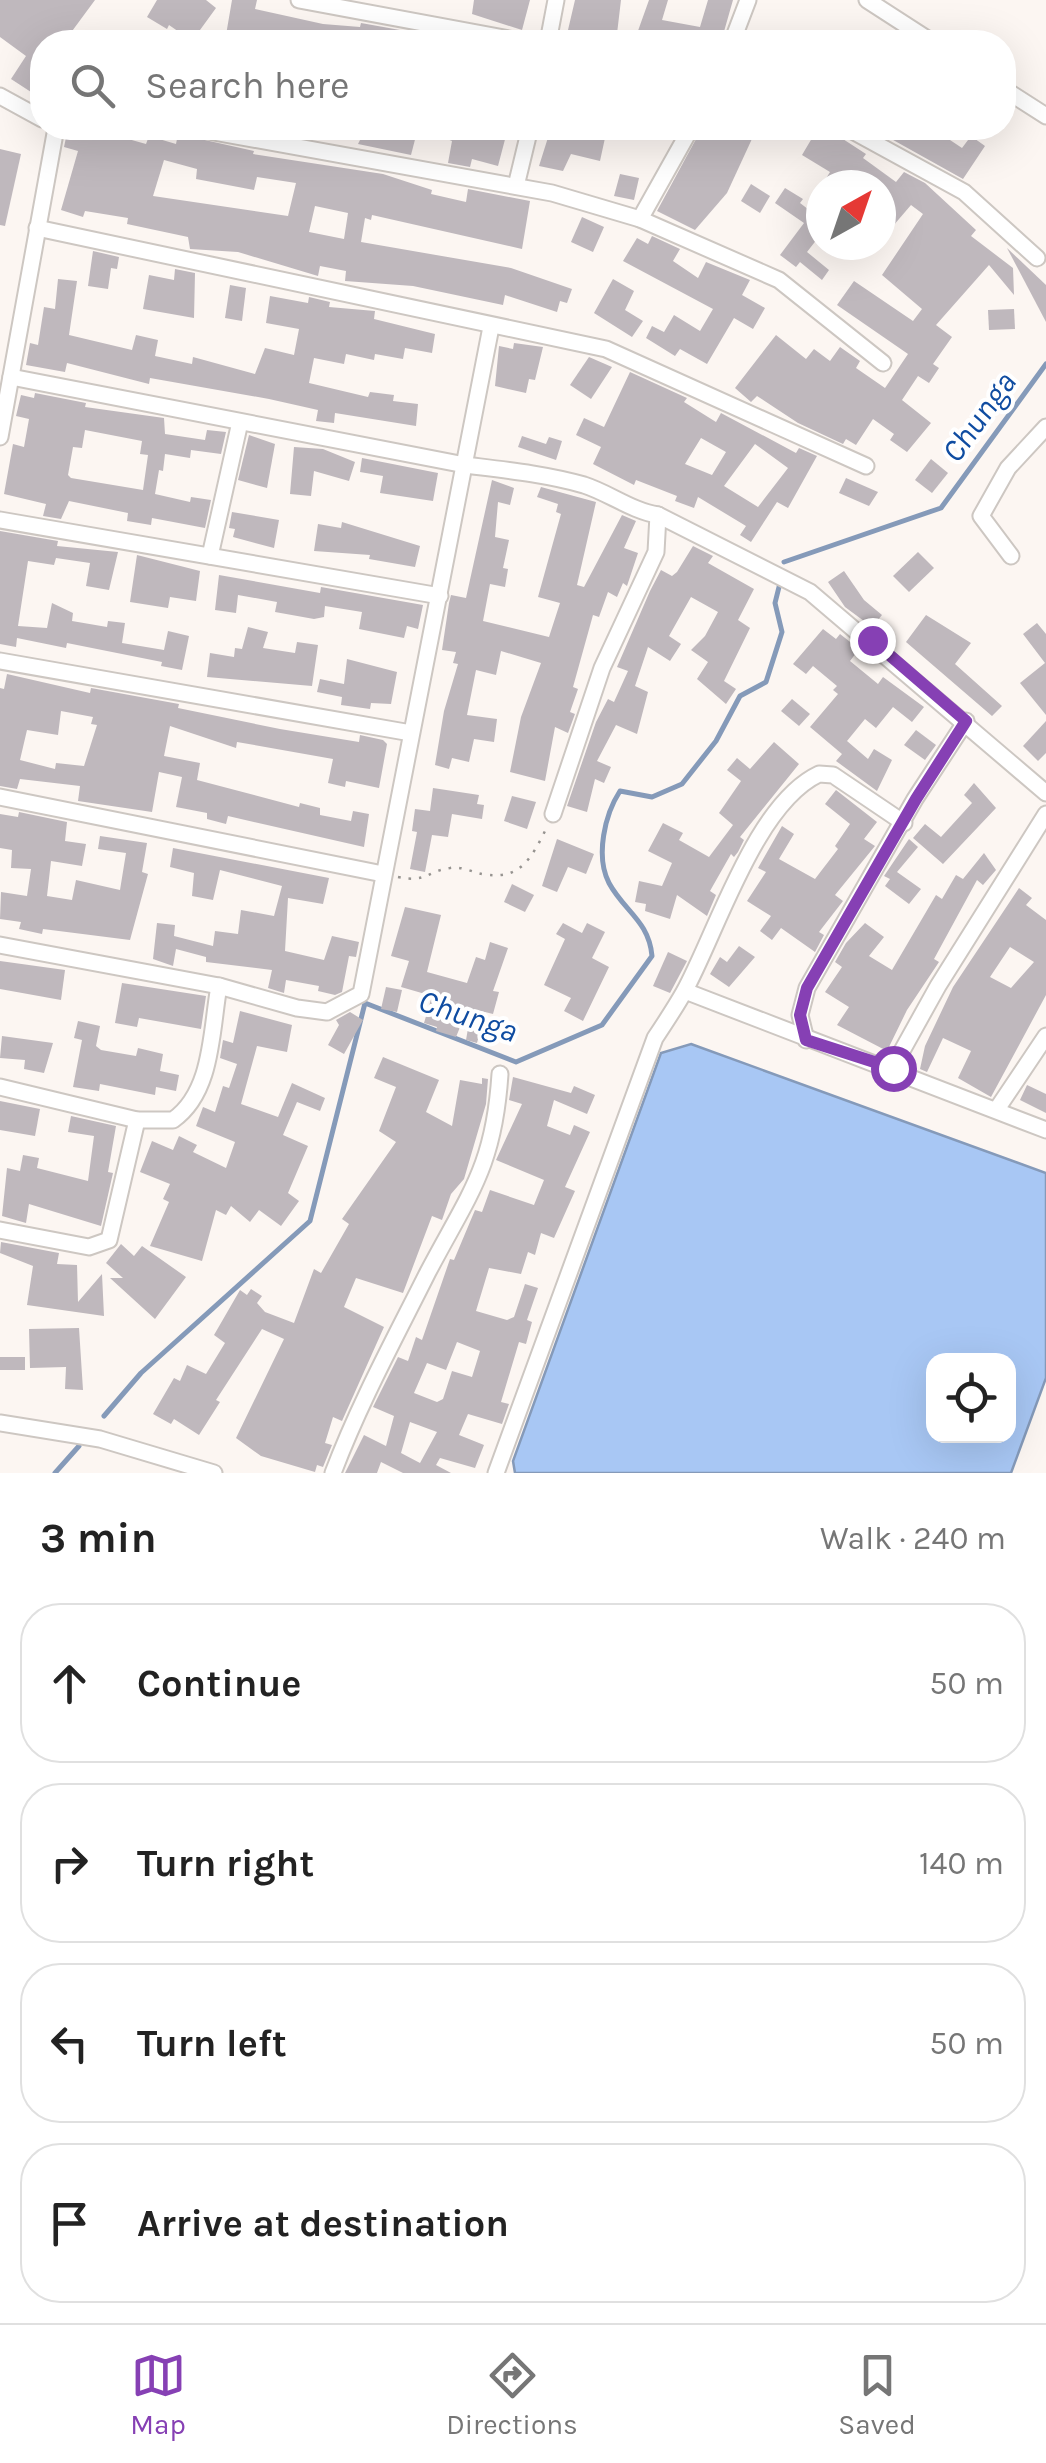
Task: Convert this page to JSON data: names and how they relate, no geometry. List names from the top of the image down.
{
  "water": ["Chunga"],
  "north": "top right",
  "page": {
    "search": "Search here",
    "heading": ["3 min", "Walk · 240 m"],
    "list": [
      ["Continue", "50 m"],
      ["Turn right", "140 m"],
      ["Turn left", "50 m"],
      "Arrive at destination"
    ],
    "nav": ["Map", "Directions", "Saved"]
  }
}
